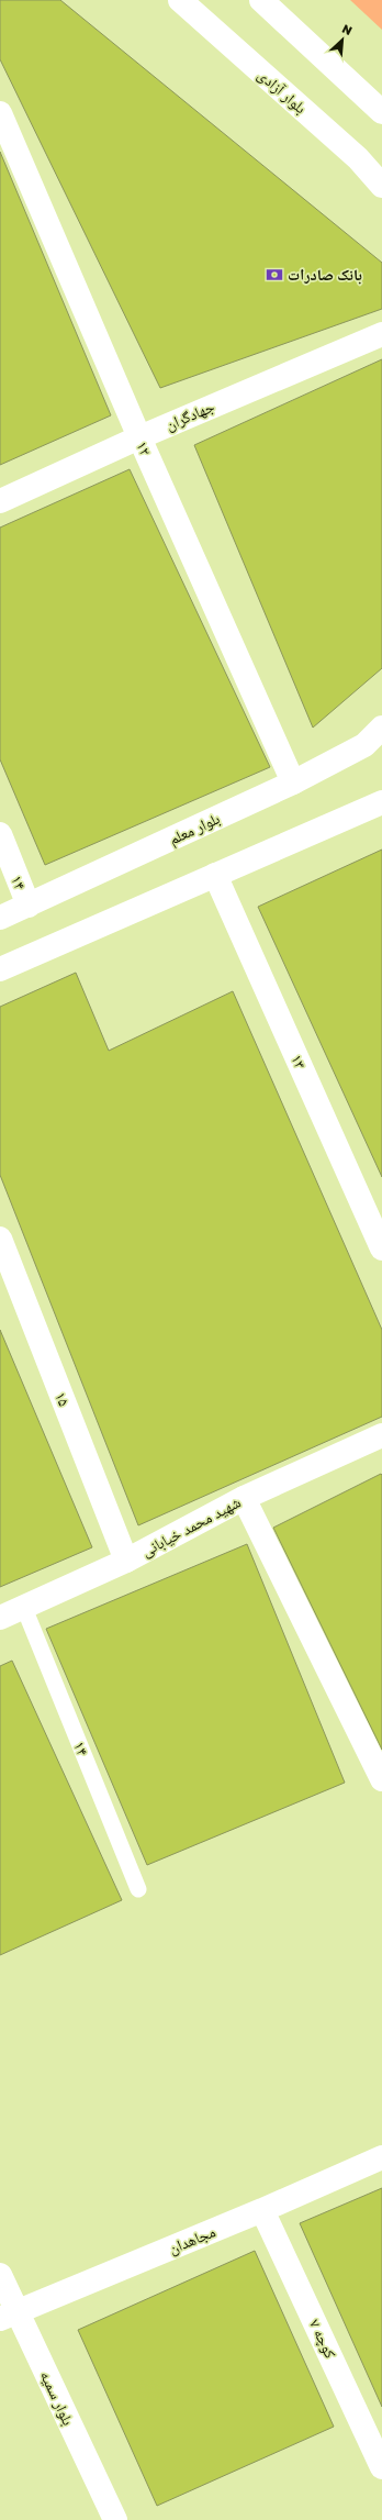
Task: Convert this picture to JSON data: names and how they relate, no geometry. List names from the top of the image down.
{
  "streets": {
    "street": [
      "بلوار آزادی",
      "جهادگران",
      "۱۲",
      "بلوار معلم",
      "۱۴",
      "۱۳",
      "۱۵",
      "شهید محمد خیابانی",
      "مجاهدان",
      "کوچه ۷",
      "بلوار سمیه"
    ]
  },
  "crossings": [
    ["جهادگران", "۱۲"],
    ["۱۲", "بلوار معلم"],
    ["بلوار معلم", "۱۴"],
    ["۱۴", "شهید محمد خیابانی"],
    ["۱۵", "شهید محمد خیابانی"],
    ["مجاهدان", "کوچه ۷"],
    ["مجاهدان", "بلوار سمیه"]
  ],
  "places": {
    "bank": ["بانک صادرات"]
  },
  "north": "top right"
}
